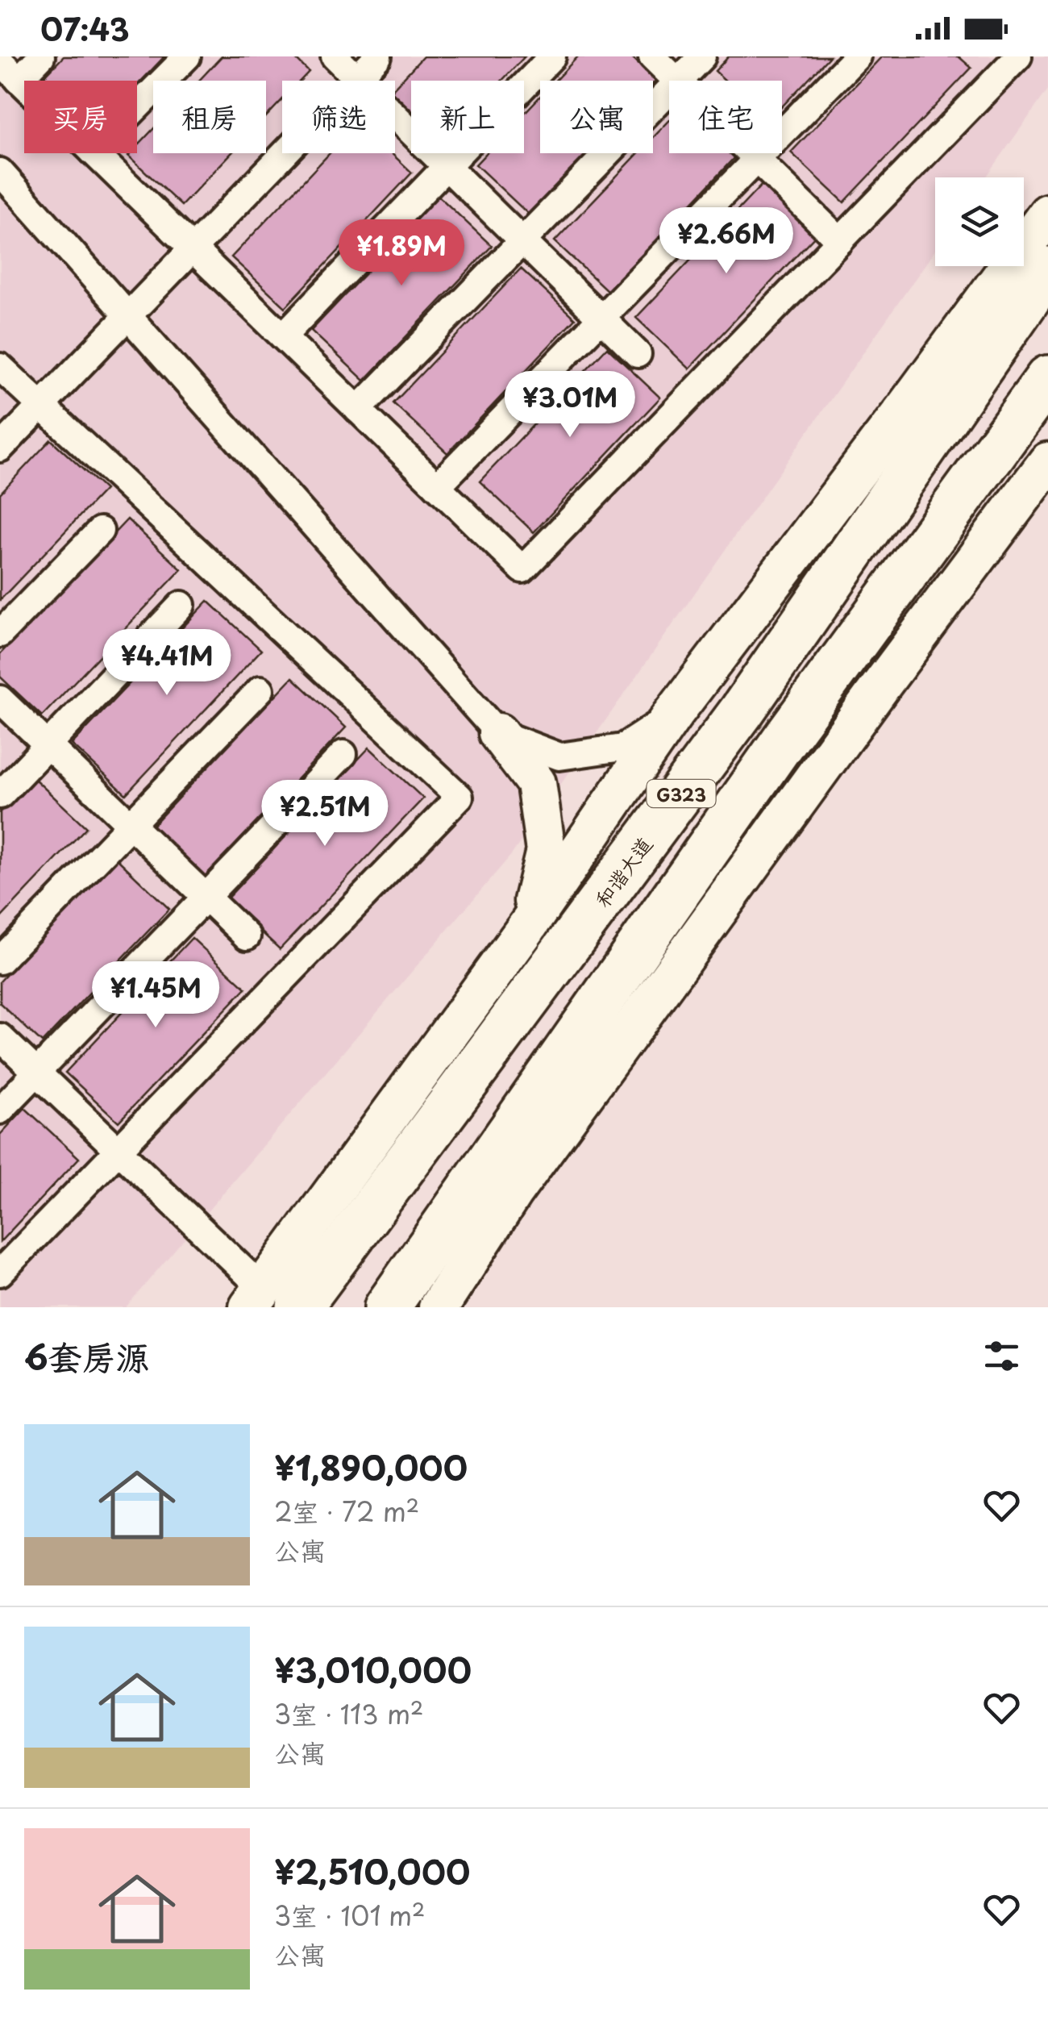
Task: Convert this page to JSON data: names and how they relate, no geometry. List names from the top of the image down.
{
  "streets": {
    "highway": ["G323", "和谐大道"]
  },
  "page": {
    "status": "07:43",
    "chip": [
      "买房",
      "租房",
      "筛选",
      "新上",
      "公寓",
      "住宅"
    ],
    "price": [
      "¥2.66M",
      "¥1.89M",
      "¥3.01M",
      "¥4.41M",
      "¥2.51M",
      "¥1.45M"
    ],
    "heading": "6套房源",
    "list": [
      {
        "name": "¥1,890,000",
        "note": "2室 · 72 m² · 公寓"
      },
      {
        "name": "¥3,010,000",
        "note": "3室 · 113 m² · 公寓"
      },
      {
        "name": "¥2,510,000",
        "note": "3室 · 101 m² · 公寓"
      }
    ]
  }
}
